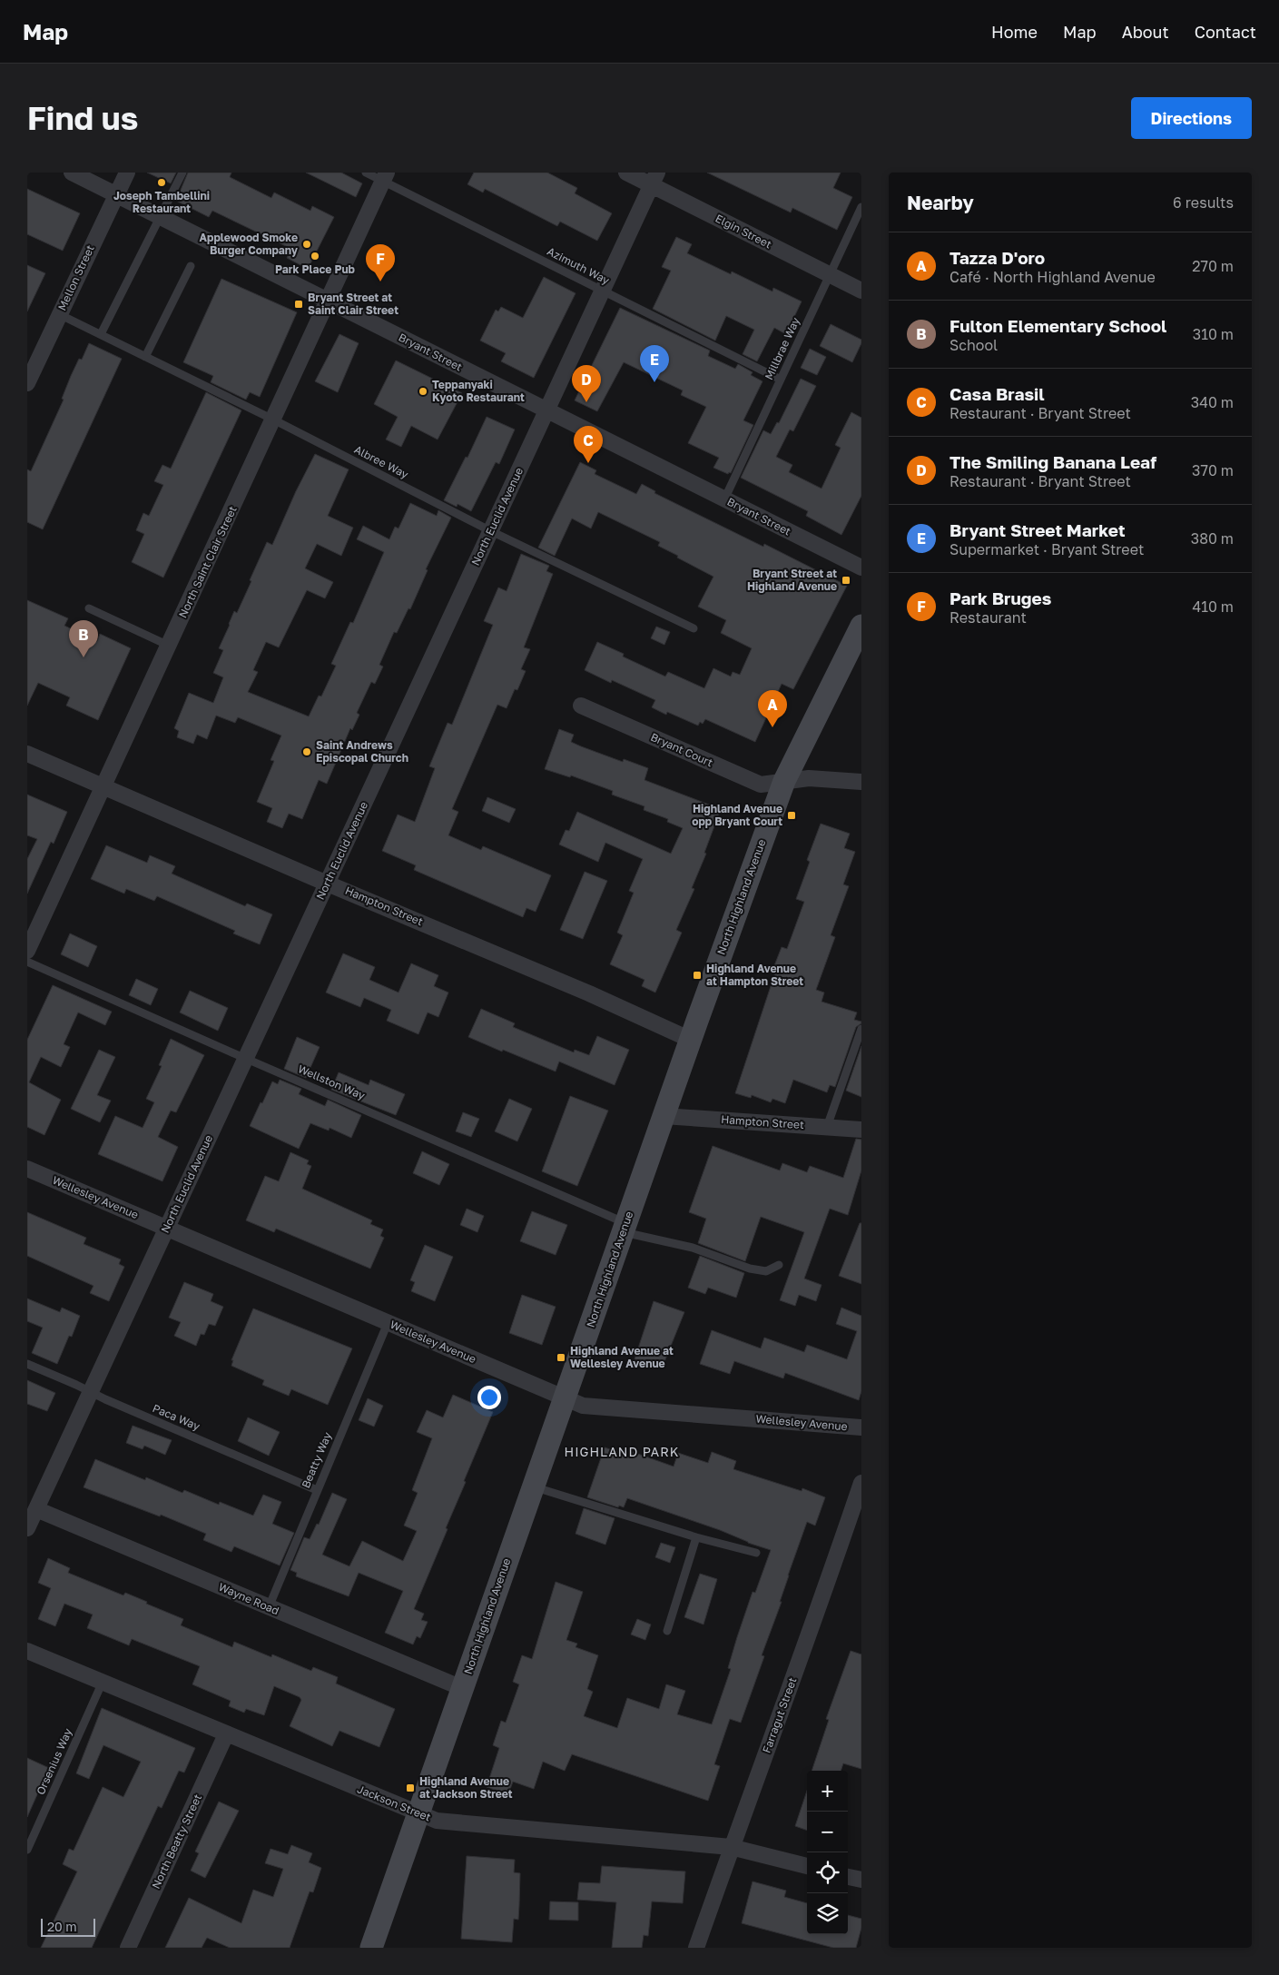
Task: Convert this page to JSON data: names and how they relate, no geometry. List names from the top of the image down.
{
  "streets": {
    "main road": ["North Highland Avenue"],
    "street": [
      "Elgin Street",
      "Mellon Street",
      "Bryant Street",
      "North Euclid Avenue",
      "North Saint Clair Street",
      "Bryant Court",
      "Hampton Street",
      "Wellesley Avenue",
      "Wayne Road",
      "Farragut Street",
      "Jackson Street",
      "North Beatty Street"
    ],
    "lane": [
      "Azimuth Way",
      "Millbrae Way",
      "Albree Way",
      "Wellston Way",
      "Paca Way",
      "Beatty Way",
      "Orsenius Way"
    ]
  },
  "crossings": [
    ["Elgin Street", "Millbrae Way"],
    ["Elgin Street", "North Euclid Avenue"],
    ["Azimuth Way", "Millbrae Way"],
    ["Azimuth Way", "North Euclid Avenue"],
    ["Azimuth Way", "North Saint Clair Street"],
    ["Mellon Street", "Bryant Street"],
    ["Mellon Street", "Albree Way"],
    ["Millbrae Way", "Bryant Street"],
    ["Bryant Street", "North Euclid Avenue"],
    ["Bryant Street", "North Saint Clair Street"],
    ["Albree Way", "North Euclid Avenue"],
    ["Albree Way", "North Saint Clair Street"],
    ["North Euclid Avenue", "Hampton Street"],
    ["North Euclid Avenue", "Wellston Way"],
    ["North Euclid Avenue", "Wellesley Avenue"],
    ["North Euclid Avenue", "Paca Way"],
    ["North Euclid Avenue", "Wayne Road"],
    ["North Saint Clair Street", "Hampton Street"],
    ["Bryant Court", "North Highland Avenue"],
    ["North Highland Avenue", "Hampton Street"],
    ["North Highland Avenue", "Wellston Way"],
    ["North Highland Avenue", "Wellesley Avenue"],
    ["North Highland Avenue", "Wayne Road"],
    ["North Highland Avenue", "Jackson Street"],
    ["Wellesley Avenue", "Beatty Way"],
    ["Paca Way", "Beatty Way"],
    ["Beatty Way", "Wayne Road"],
    ["Farragut Street", "Jackson Street"],
    ["Orsenius Way", "Jackson Street"],
    ["Jackson Street", "North Beatty Street"]
  ],
  "districts": ["HIGHLAND PARK"],
  "places": {
    "other": [
      "Joseph Tambellini Restaurant",
      "Applewood Smoke Burger Company",
      "Park Place Pub",
      "Teppanyaki Kyoto Restaurant",
      "Saint Andrews Episcopal Church"
    ],
    "transit": [
      "Bryant Street at Saint Clair Street",
      "Bryant Street at Highland Avenue",
      "Highland Avenue opp Bryant Court",
      "Highland Avenue at Hampton Street",
      "Highland Avenue at Wellesley Avenue",
      "Highland Avenue at Jackson Street"
    ]
  },
  "scale_bar": "20 m",
  "page": {
    "header": "Map",
    "nav": [
      "Home",
      "Map",
      "About",
      "Contact"
    ],
    "buttons": "Directions",
    "title": "Find us",
    "heading": ["Nearby", "6 results"],
    "list": [
      {
        "mark": "A",
        "name": "Tazza D'oro",
        "note": "Café · North Highland Avenue",
        "value": "270 m"
      },
      {
        "mark": "B",
        "name": "Fulton Elementary School",
        "note": "School",
        "value": "310 m"
      },
      {
        "mark": "C",
        "name": "Casa Brasil",
        "note": "Restaurant · Bryant Street",
        "value": "340 m"
      },
      {
        "mark": "D",
        "name": "The Smiling Banana Leaf",
        "note": "Restaurant · Bryant Street",
        "value": "370 m"
      },
      {
        "mark": "E",
        "name": "Bryant Street Market",
        "note": "Supermarket · Bryant Street",
        "value": "380 m"
      },
      {
        "mark": "F",
        "name": "Park Bruges",
        "note": "Restaurant",
        "value": "410 m"
      }
    ],
    "pins": [
      "F",
      "E",
      "D",
      "C",
      "B",
      "A"
    ],
    "map_buttons": ["+", "−"],
    "scale": "20 m"
  }
}
